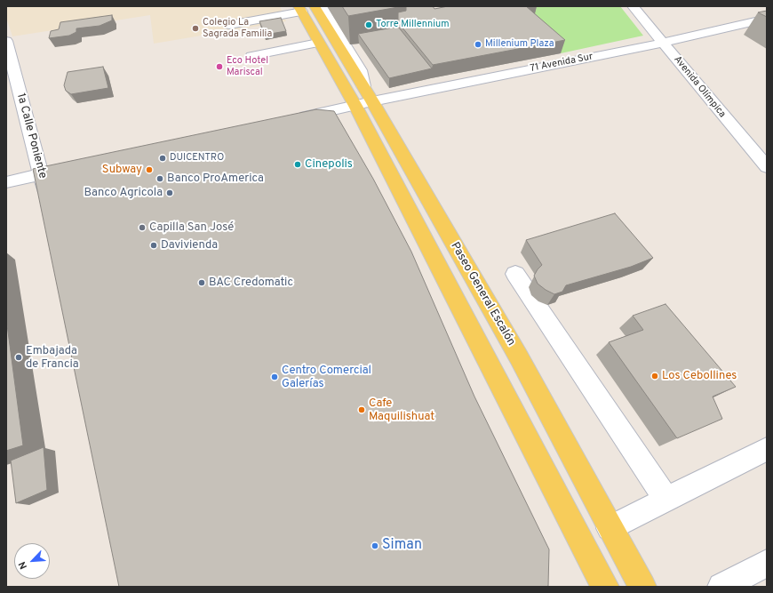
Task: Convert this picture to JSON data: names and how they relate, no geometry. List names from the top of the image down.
{
  "streets": {
    "main road": ["Paseo General Escalón"],
    "street": ["71 Avenida Sur", "Avenida Olímpica", "1a Calle Poniente"]
  },
  "crossings": [
    ["71 Avenida Sur", "Avenida Olímpica"],
    ["71 Avenida Sur", "Paseo General Escalón"]
  ],
  "places": [
    "Torre Millennium",
    "Colegio La Sagrada Familia",
    "Millenium Plaza",
    "Eco Hotel Mariscal",
    "DUICENTRO",
    "Cinepolis",
    "Subway",
    "Banco ProAmerica",
    "Banco Agricola",
    "Capilla San José",
    "Davivienda",
    "BAC Credomatic",
    "Embajada de Francia",
    "Los Cebollines",
    "Centro Comercial Galerías",
    "Cafe Maquilishuat",
    "Siman"
  ],
  "north": "bottom left"
}
